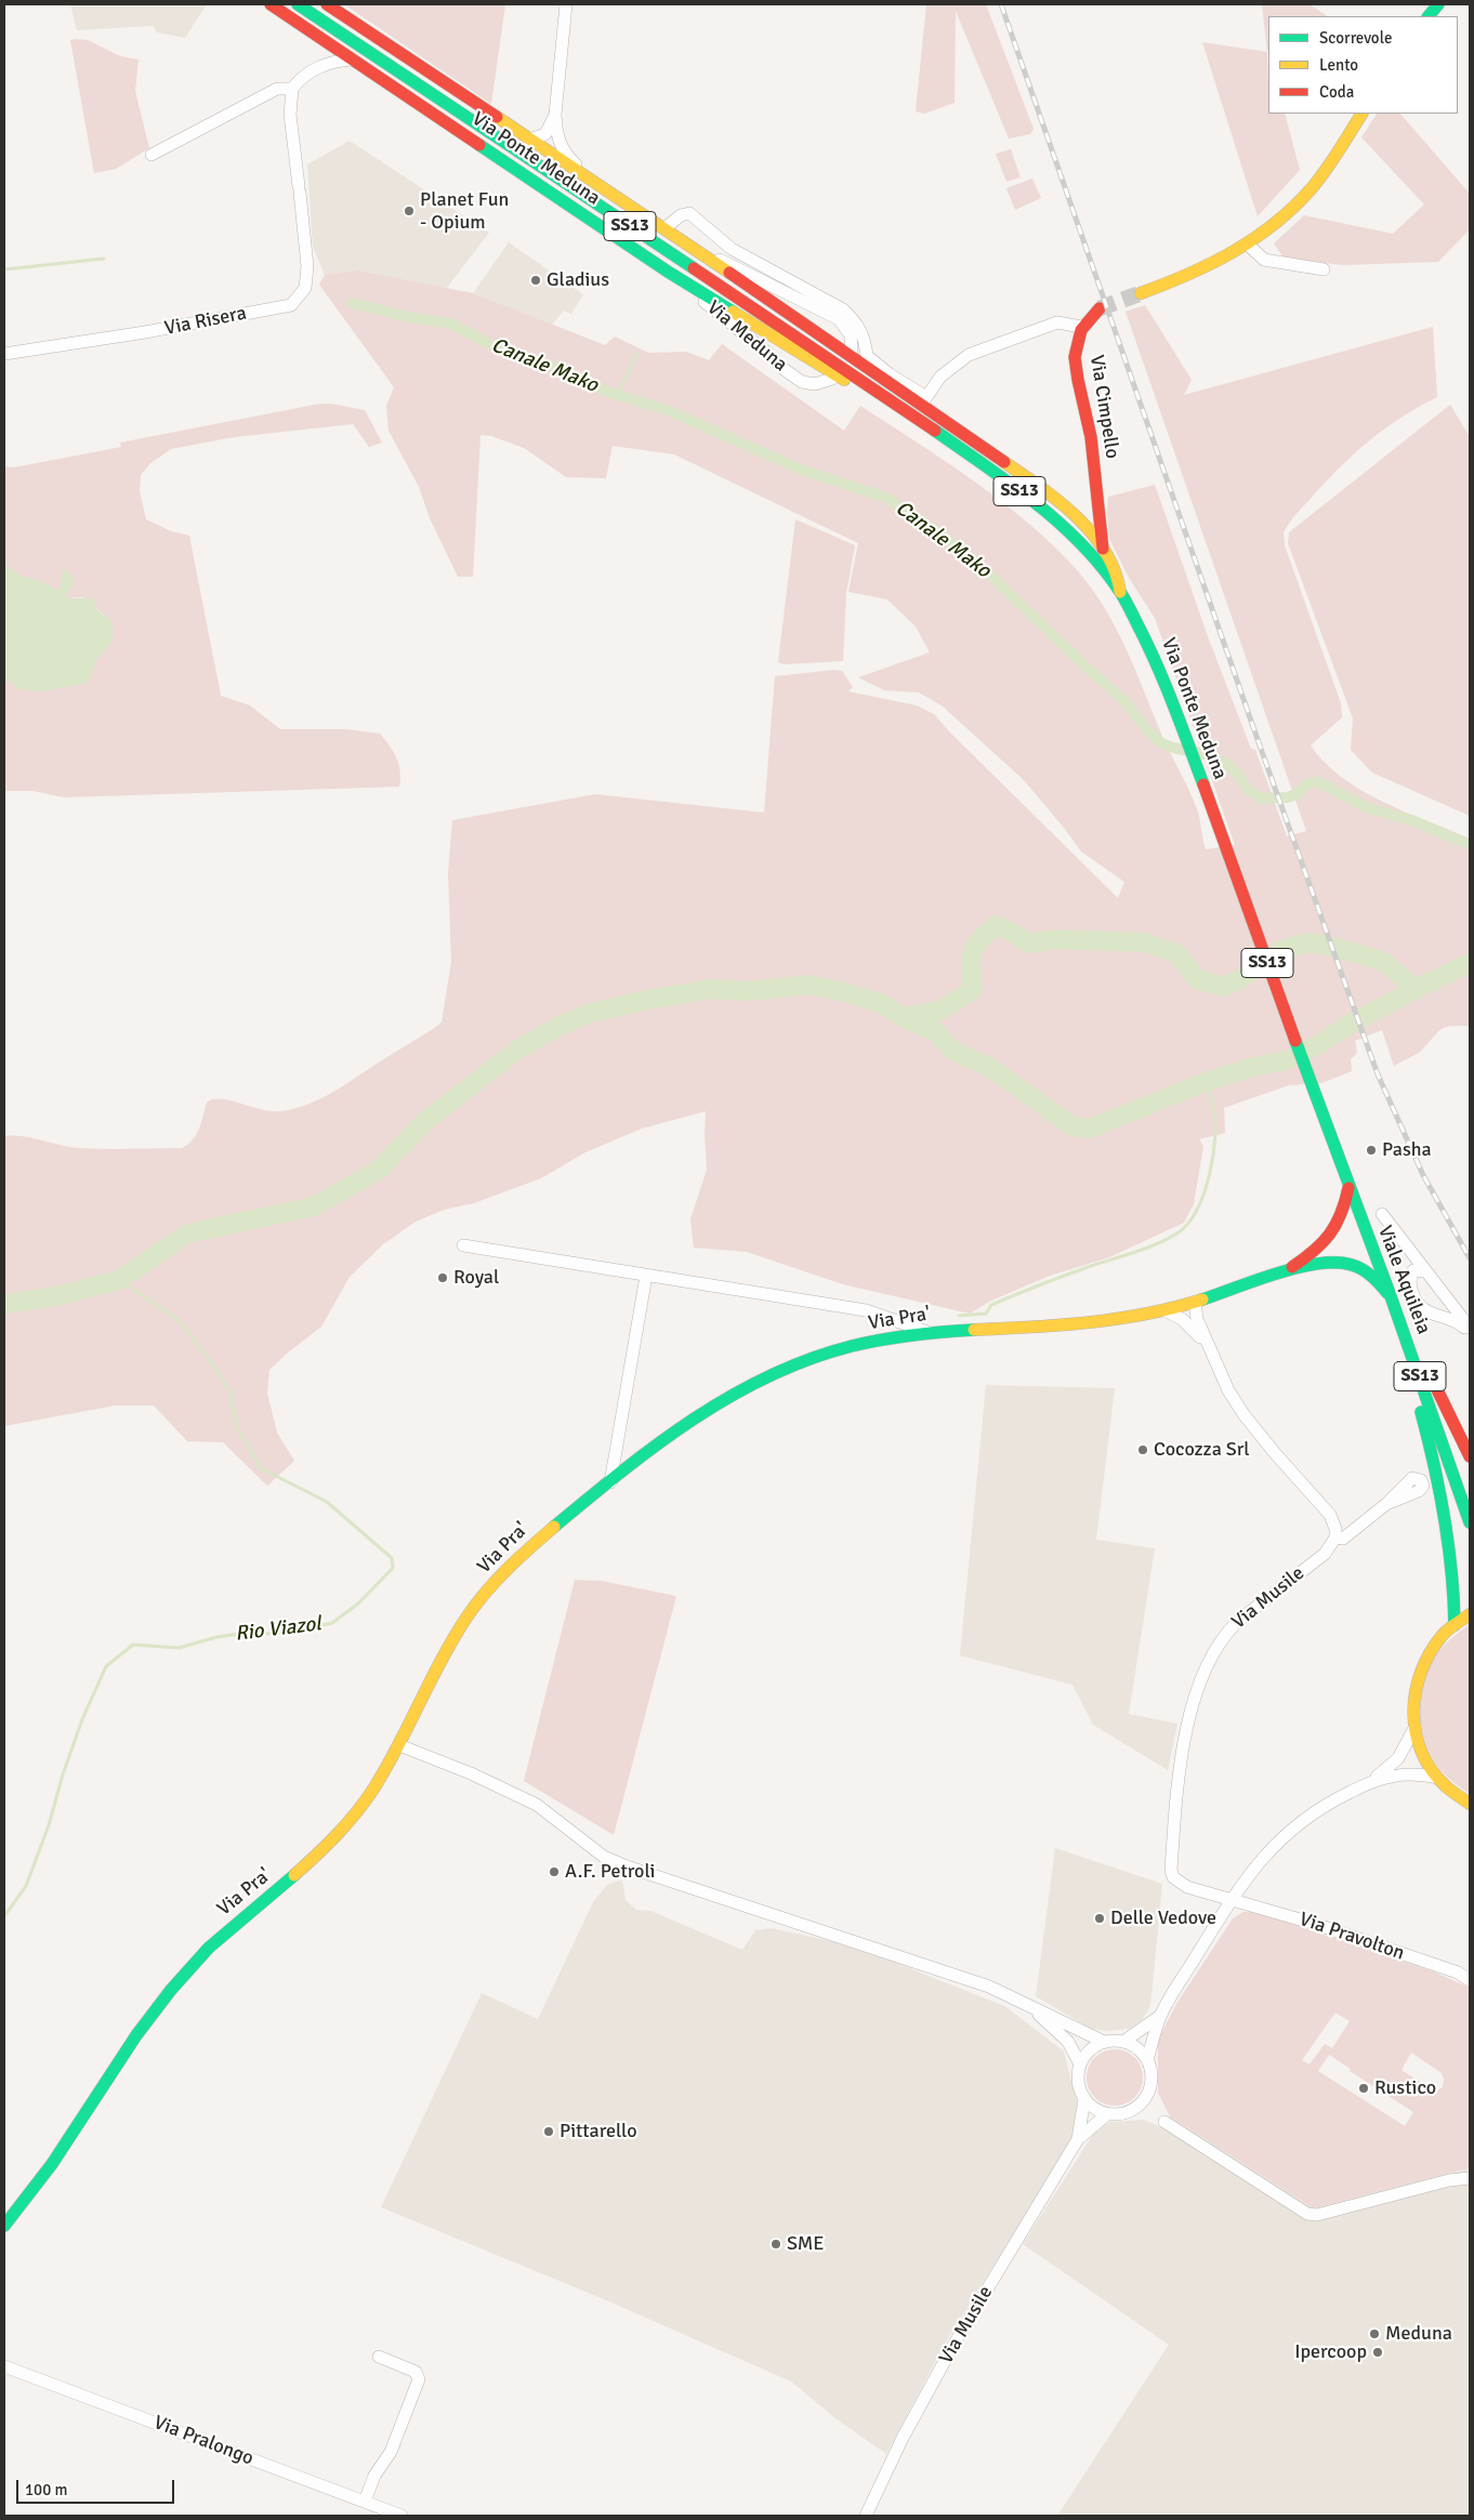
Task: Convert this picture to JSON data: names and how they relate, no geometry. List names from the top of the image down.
{
  "streets": {
    "street": [
      "Via Ponte Meduna",
      "SS13",
      "Via Risera",
      "Via Meduna",
      "Via Cimpello",
      "Viale Aquileia",
      "Via Pra'",
      "Via Musile",
      "Via Pravolton",
      "Via Pralongo"
    ]
  },
  "crossings": [
    ["Via Ponte Meduna", "Via Meduna"],
    ["Via Ponte Meduna", "Via Cimpello"],
    ["Via Ponte Meduna", "Viale Aquileia"],
    ["Viale Aquileia", "Via Pra'"],
    ["Via Musile", "Via Pravolton"]
  ],
  "water": ["Canale Mako", "Rio Viazol"],
  "places": [
    "Planet Fun - Opium",
    "Gladius",
    "Pasha",
    "Royal",
    "Cocozza Srl",
    "A.F. Petroli",
    "Delle Vedove",
    "Rustico",
    "Pittarello",
    "SME",
    "Meduna",
    "Ipercoop"
  ],
  "legend": ["Scorrevole", "Lento", "Coda"],
  "scale_bar": "100 m"
}
